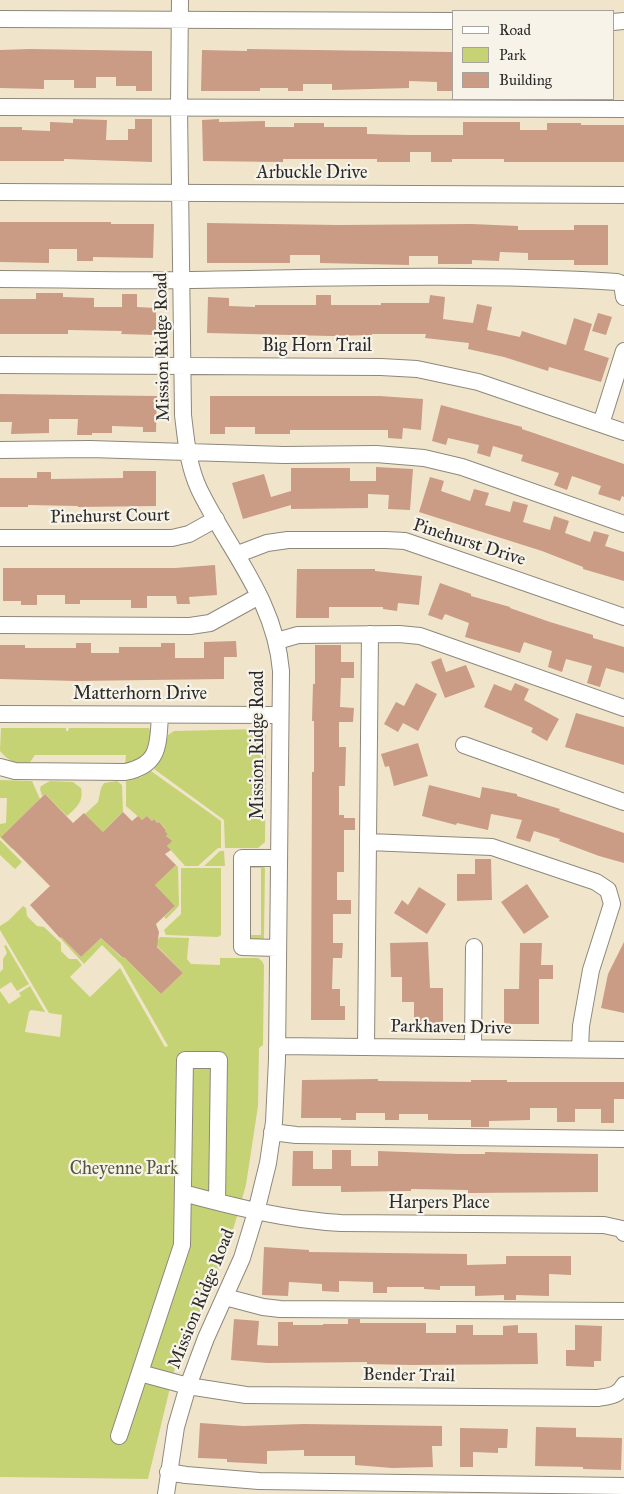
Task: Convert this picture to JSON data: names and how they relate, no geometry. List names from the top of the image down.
{
  "streets": {
    "street": [
      "Arbuckle Drive",
      "Mission Ridge Road",
      "Big Horn Trail",
      "Pinehurst Court",
      "Pinehurst Drive",
      "Matterhorn Drive",
      "Parkhaven Drive",
      "Harpers Place",
      "Bender Trail"
    ]
  },
  "crossings": [
    ["Arbuckle Drive", "Mission Ridge Road"],
    ["Mission Ridge Road", "Big Horn Trail"],
    ["Mission Ridge Road", "Pinehurst Court"],
    ["Mission Ridge Road", "Pinehurst Drive"],
    ["Mission Ridge Road", "Matterhorn Drive"],
    ["Mission Ridge Road", "Parkhaven Drive"],
    ["Mission Ridge Road", "Harpers Place"],
    ["Mission Ridge Road", "Bender Trail"]
  ],
  "parks": ["Cheyenne Park"],
  "legend": ["Road", "Park", "Building"]
}
